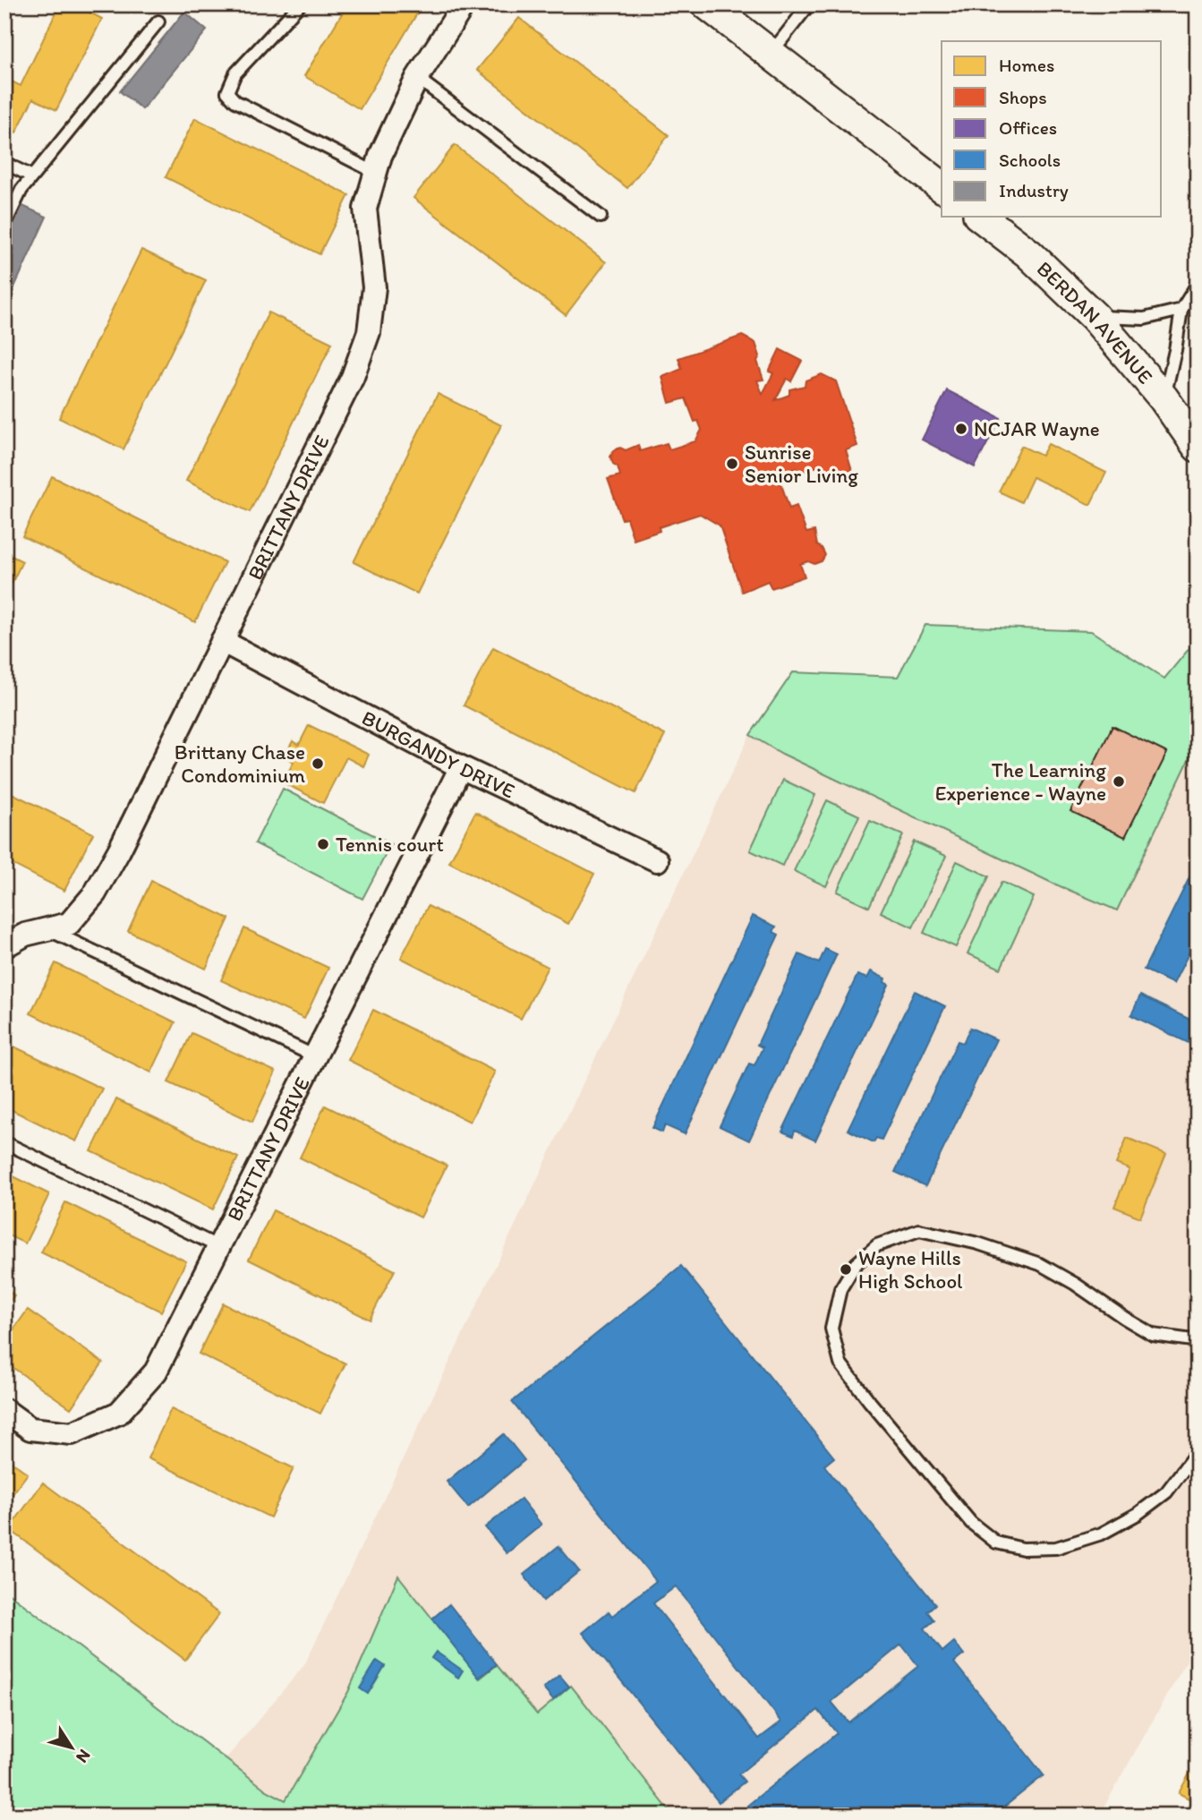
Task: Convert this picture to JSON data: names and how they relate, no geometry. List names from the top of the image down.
{
  "streets": {
    "main road": ["BERDAN AVENUE"],
    "street": ["BRITTANY DRIVE", "BURGANDY DRIVE"]
  },
  "crossings": [
    ["BRITTANY DRIVE", "BURGANDY DRIVE"]
  ],
  "places": [
    "NCJAR Wayne",
    "Sunrise Senior Living",
    "Brittany Chase Condominium",
    "The Learning Experience - Wayne",
    "Tennis court",
    "Wayne Hills High School"
  ],
  "legend": [
    "Homes",
    "Shops",
    "Offices",
    "Schools",
    "Industry"
  ],
  "north": "bottom right"
}
